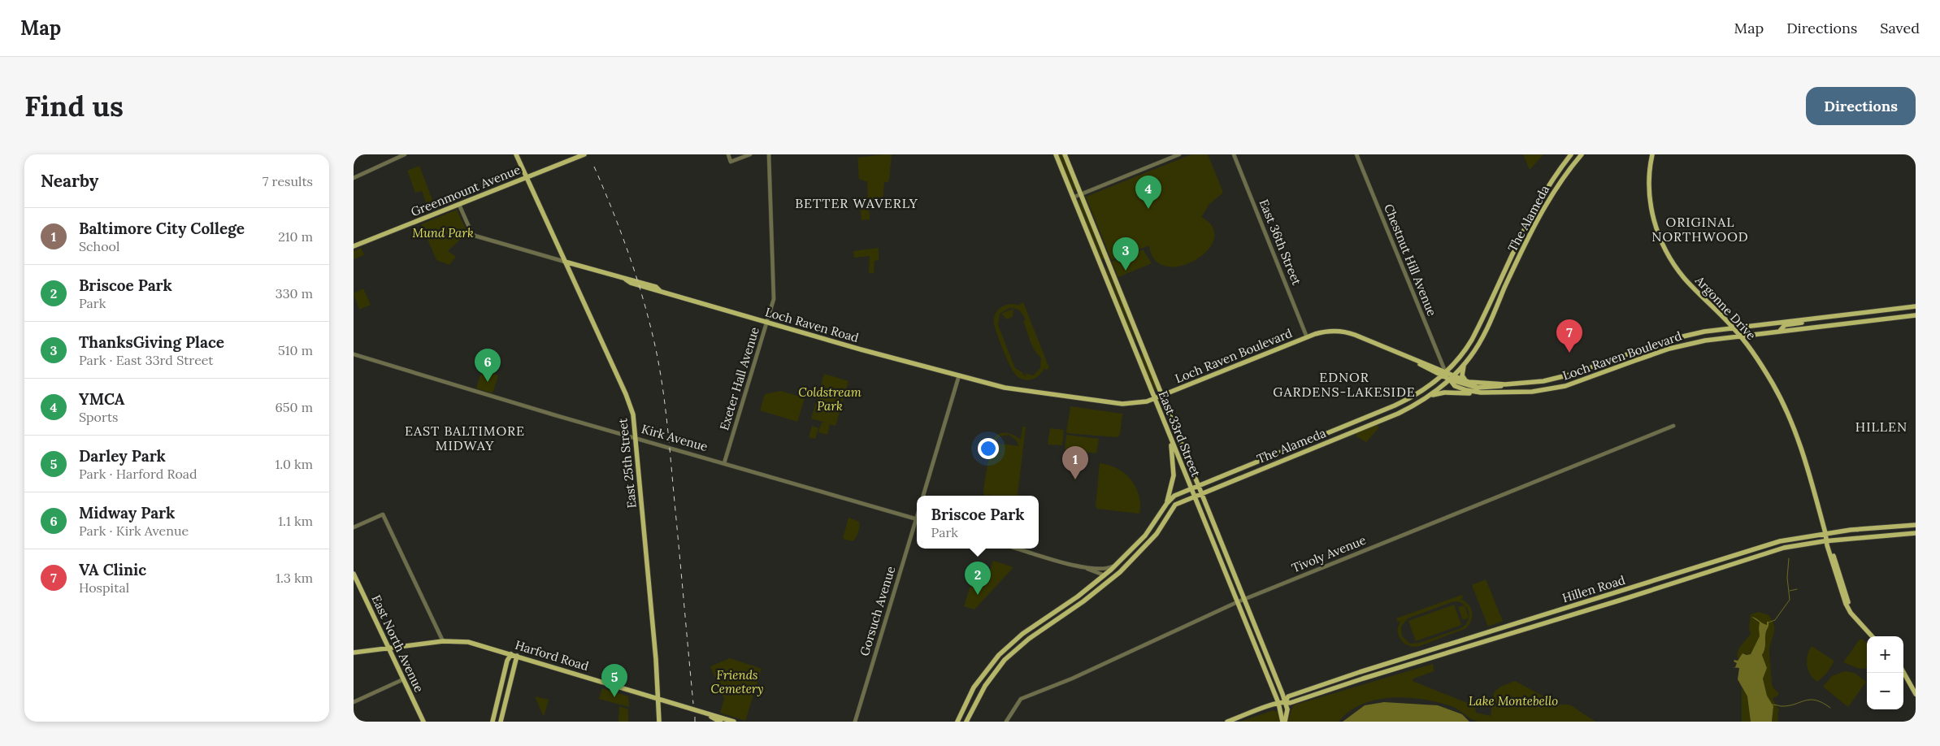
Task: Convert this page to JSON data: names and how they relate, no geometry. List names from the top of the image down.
{
  "streets": {
    "main road": [
      "Greenmount Avenue",
      "The Alameda",
      "Argonne Drive",
      "Loch Raven Road",
      "Loch Raven Boulevard",
      "East 33rd Street",
      "East 25th Street",
      "Hillen Road",
      "East North Avenue",
      "Harford Road"
    ],
    "street": [
      "East 36th Street",
      "Chestnut Hill Avenue",
      "Exeter Hall Avenue",
      "Kirk Avenue",
      "Tivoly Avenue",
      "Gorsuch Avenue"
    ]
  },
  "crossings": [
    ["Greenmount Avenue", "Loch Raven Road"],
    ["Greenmount Avenue", "East 25th Street"],
    ["The Alameda", "Chestnut Hill Avenue"],
    ["The Alameda", "Loch Raven Boulevard"],
    ["The Alameda", "East 33rd Street"],
    ["East 36th Street", "Loch Raven Boulevard"],
    ["Chestnut Hill Avenue", "Loch Raven Boulevard"],
    ["Argonne Drive", "Loch Raven Boulevard"],
    ["Argonne Drive", "Hillen Road"],
    ["Loch Raven Road", "Loch Raven Boulevard"],
    ["Loch Raven Road", "Exeter Hall Avenue"],
    ["Loch Raven Road", "East 25th Street"],
    ["Loch Raven Boulevard", "East 33rd Street"],
    ["Exeter Hall Avenue", "Kirk Avenue"],
    ["East 33rd Street", "Tivoly Avenue"],
    ["East 33rd Street", "Hillen Road"],
    ["Kirk Avenue", "East 25th Street"],
    ["East 25th Street", "Harford Road"],
    ["East North Avenue", "Harford Road"]
  ],
  "districts": [
    "BETTER WAVERLY",
    "ORIGINAL NORTHWOOD",
    "EDNOR GARDENS-LAKESIDE",
    "HILLEN",
    "EAST BALTIMORE MIDWAY"
  ],
  "parks": [
    "Mund Park",
    "Coldstream Park",
    "Friends Cemetery",
    "Lake Montebello"
  ],
  "page": {
    "header": "Map",
    "nav": ["Map", "Directions", "Saved"],
    "buttons": "Directions",
    "title": "Find us",
    "heading": ["Nearby", "7 results"],
    "pins": [
      "4",
      "3",
      "7",
      "6",
      "1",
      "2",
      "5"
    ],
    "list": [
      {
        "mark": "1",
        "name": "Baltimore City College",
        "note": "School",
        "value": "210 m"
      },
      {
        "mark": "2",
        "name": "Briscoe Park",
        "note": "Park",
        "value": "330 m"
      },
      {
        "mark": "3",
        "name": "ThanksGiving Place",
        "note": "Park · East 33rd Street",
        "value": "510 m"
      },
      {
        "mark": "4",
        "name": "YMCA",
        "note": "Sports",
        "value": "650 m"
      },
      {
        "mark": "5",
        "name": "Darley Park",
        "note": "Park · Harford Road",
        "value": "1.0 km"
      },
      {
        "mark": "6",
        "name": "Midway Park",
        "note": "Park · Kirk Avenue",
        "value": "1.1 km"
      },
      {
        "mark": "7",
        "name": "VA Clinic",
        "note": "Hospital",
        "value": "1.3 km"
      }
    ],
    "popup": ["Briscoe Park", "Park"],
    "map_buttons": ["+", "−"]
  }
}
